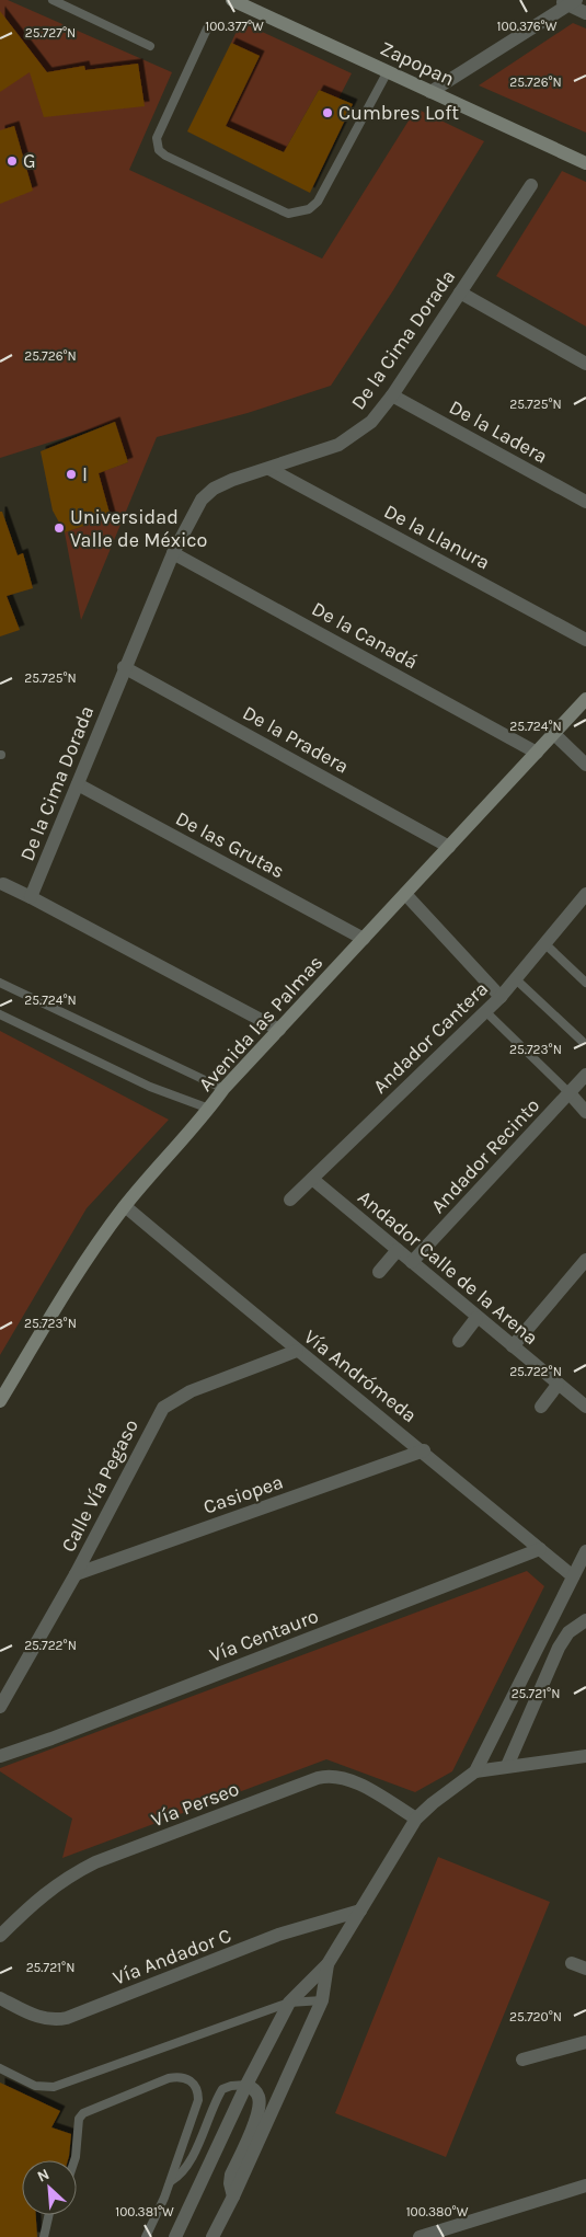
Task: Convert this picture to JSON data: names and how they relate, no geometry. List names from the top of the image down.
{
  "streets": {
    "street": [
      "Zapopan",
      "De la Cima Dorada",
      "De la Ladera",
      "De la Llanura",
      "De la Canadá",
      "De la Pradera",
      "De las Grutas",
      "Avenida las Palmas",
      "Andador Cantera",
      "Andador Recinto",
      "Andador Calle de la Arena",
      "Vía Andrómeda",
      "Calle Vía Pegaso",
      "Casiopea",
      "Vía Centauro",
      "Vía Perseo",
      "Vía Andador C"
    ]
  },
  "crossings": [
    ["De la Cima Dorada", "De la Ladera"],
    ["De la Cima Dorada", "De la Llanura"],
    ["De la Cima Dorada", "De la Canadá"],
    ["De la Cima Dorada", "De la Pradera"],
    ["De la Cima Dorada", "De las Grutas"],
    ["De la Canadá", "Avenida las Palmas"],
    ["De la Pradera", "Avenida las Palmas"],
    ["De las Grutas", "Avenida las Palmas"],
    ["Avenida las Palmas", "Vía Andrómeda"],
    ["Andador Cantera", "Andador Calle de la Arena"],
    ["Andador Recinto", "Andador Calle de la Arena"],
    ["Vía Andrómeda", "Calle Vía Pegaso"],
    ["Vía Andrómeda", "Casiopea"],
    ["Vía Andrómeda", "Vía Centauro"],
    ["Calle Vía Pegaso", "Casiopea"]
  ],
  "places": [
    "Cumbres Loft",
    "G",
    "I",
    "Universidad Valle de México"
  ],
  "north": "top left",
  "coordinates": [
    "100.377°W",
    "100.376°W",
    "25.727°N",
    "25.726°N",
    "25.725°N",
    "25.724°N",
    "25.723°N",
    "25.722°N",
    "25.721°N",
    "25.720°N",
    "100.381°W",
    "100.380°W"
  ]
}
